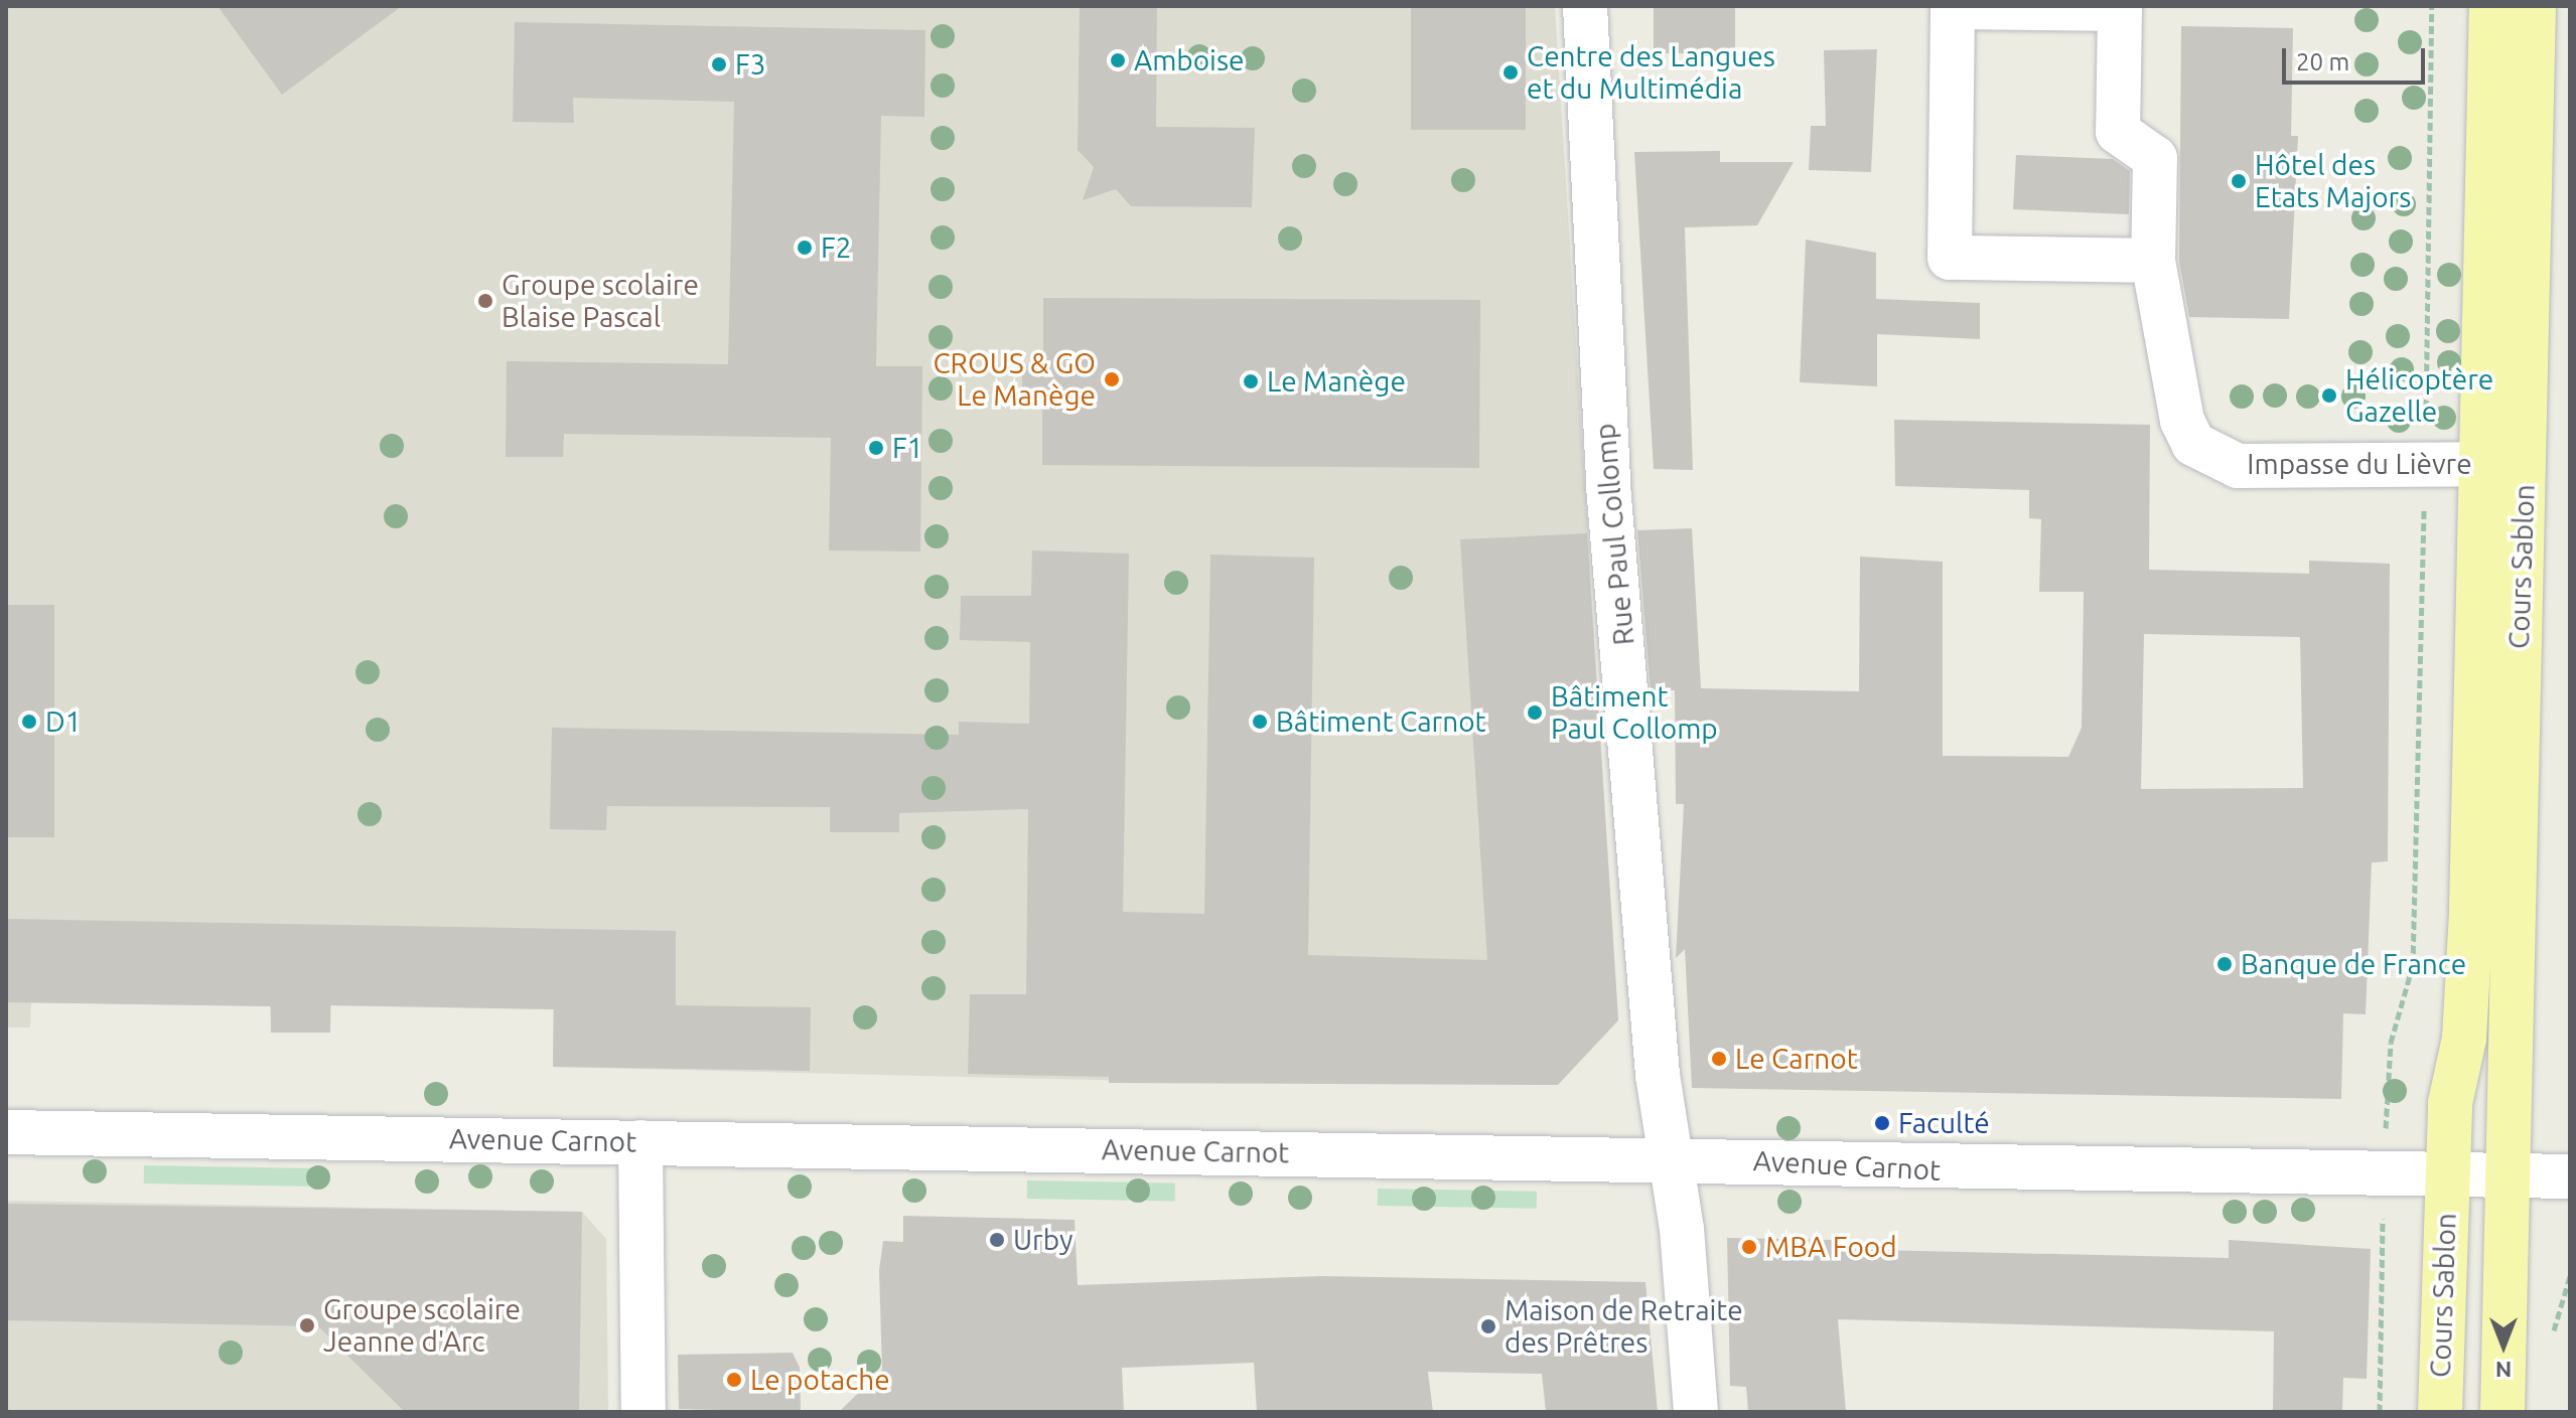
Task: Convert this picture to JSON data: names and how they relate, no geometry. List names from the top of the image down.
{
  "streets": {
    "main road": ["Cours Sablon"],
    "street": ["Impasse du Lièvre", "Rue Paul Collomp", "Avenue Carnot"]
  },
  "crossings": [
    ["Impasse du Lièvre", "Cours Sablon"],
    ["Rue Paul Collomp", "Avenue Carnot"],
    ["Cours Sablon", "Avenue Carnot"]
  ],
  "places": [
    "Amboise",
    "F3",
    "Centre des Langues et du Multimédia",
    "Hôtel des Etats Majors",
    "F2",
    "Groupe scolaire Blaise Pascal",
    "CROUS & GO Le Manège",
    "Le Manège",
    "Hélicoptère Gazelle",
    "F1",
    "Bâtiment Paul Collomp",
    "D1",
    "Bâtiment Carnot",
    "Banque de France",
    "Le Carnot",
    "Faculté",
    "Urby",
    "MBA Food",
    "Groupe scolaire Jeanne d'Arc",
    "Maison de Retraite des Prêtres",
    "Le potache"
  ],
  "scale_bar": "20 m",
  "north": "bottom"
}
